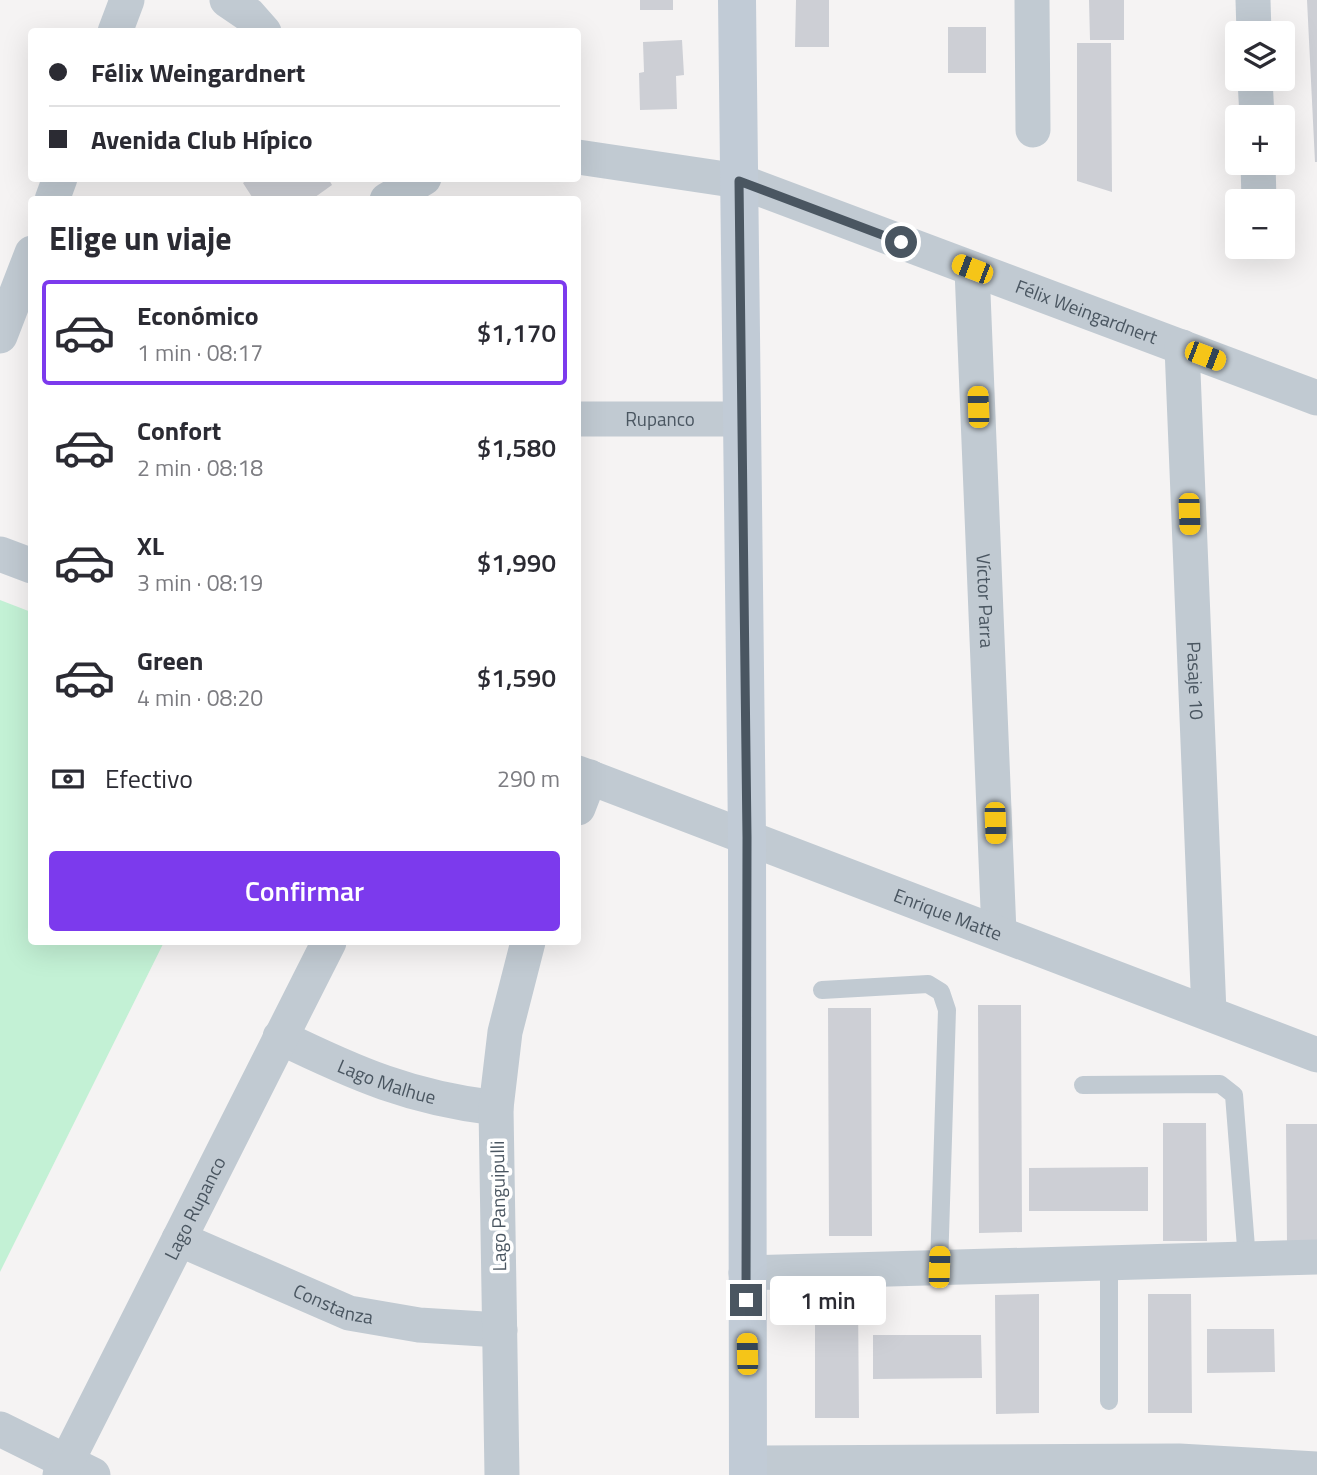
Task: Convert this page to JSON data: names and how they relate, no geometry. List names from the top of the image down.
{
  "streets": {
    "street": [
      "Félix Weingardnert",
      "Rupanco",
      "Víctor Parra",
      "Pasaje 10",
      "Enrique Matte",
      "Lago Malhue",
      "Lago Panguipulli",
      "Lago Rupanco",
      "Constanza"
    ]
  },
  "crossings": [
    ["Félix Weingardnert", "Víctor Parra"],
    ["Félix Weingardnert", "Pasaje 10"],
    ["Víctor Parra", "Enrique Matte"],
    ["Pasaje 10", "Enrique Matte"],
    ["Lago Malhue", "Lago Panguipulli"],
    ["Lago Malhue", "Lago Rupanco"],
    ["Lago Panguipulli", "Constanza"],
    ["Lago Rupanco", "Constanza"]
  ],
  "page": {
    "map_buttons": ["+", "−"],
    "banner": ["Félix Weingardnert", "Avenida Club Hípico"],
    "heading": "Elige un viaje",
    "list": [
      {
        "name": "Económico",
        "note": "1 min · 08:17",
        "value": "$1,170"
      },
      {
        "name": "Confort",
        "note": "2 min · 08:18",
        "value": "$1,580"
      },
      {
        "name": "XL",
        "note": "3 min · 08:19",
        "value": "$1,990"
      },
      {
        "name": "Green",
        "note": "4 min · 08:20",
        "value": "$1,590"
      }
    ],
    "pay": ["Efectivo", "290 m"],
    "buttons": "Confirmar",
    "bubble": "1 min"
  }
}
